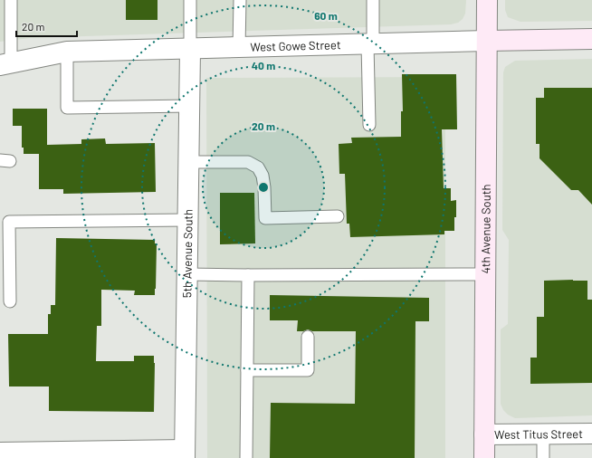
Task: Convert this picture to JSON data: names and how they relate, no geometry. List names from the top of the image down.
{
  "streets": {
    "street": [
      "West Gowe Street",
      "4th Avenue South",
      "5th Avenue South",
      "West Titus Street"
    ]
  },
  "crossings": [
    ["West Gowe Street", "4th Avenue South"],
    ["West Gowe Street", "5th Avenue South"],
    ["4th Avenue South", "West Titus Street"]
  ],
  "scale_bar": "20 m",
  "rings": ["60 m", "40 m", "20 m"]
}
